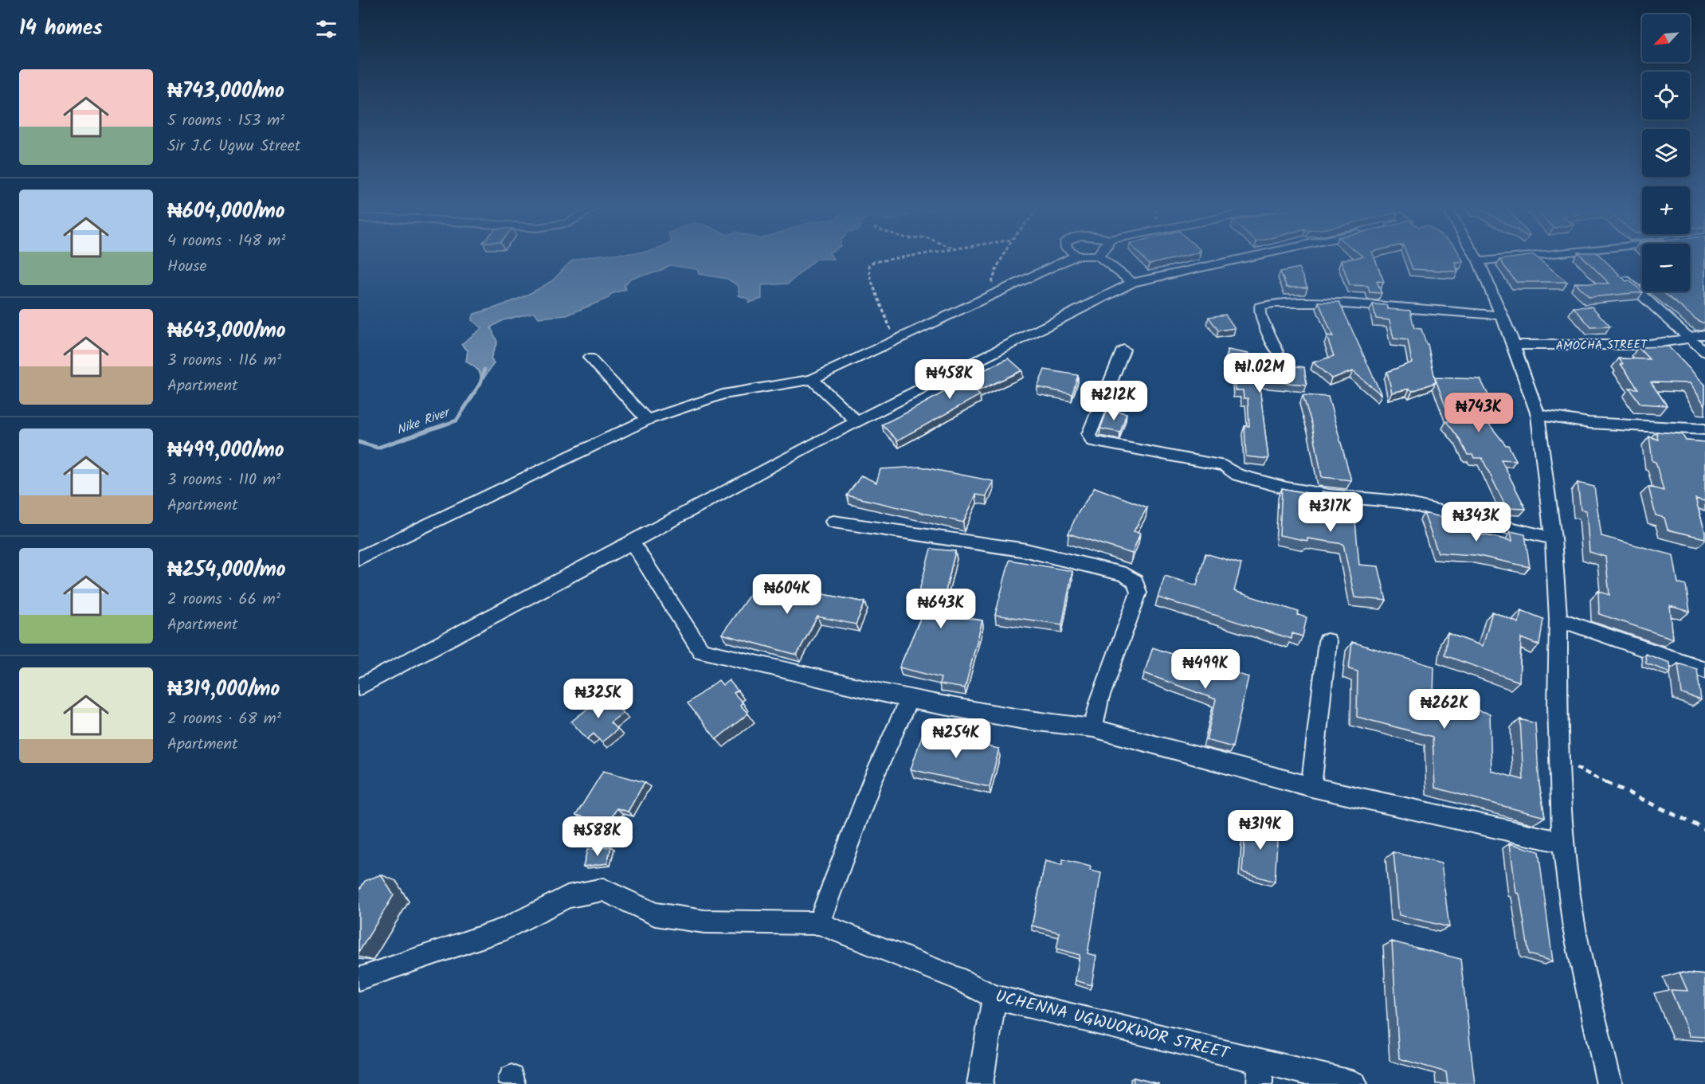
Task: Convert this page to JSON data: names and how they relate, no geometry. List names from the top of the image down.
{
  "streets": {
    "street": ["AMOCHA STREET", "UCHENNA UGWUOKWOR STREET"]
  },
  "water": ["Nike River"],
  "north": "bottom left",
  "page": {
    "heading": "14 homes",
    "map_buttons": ["+", "−"],
    "list": [
      {
        "name": "₦743,000/mo",
        "note": "5 rooms · 153 m² · Sir J.C Ugwu Street"
      },
      {
        "name": "₦604,000/mo",
        "note": "4 rooms · 148 m² · House"
      },
      {
        "name": "₦643,000/mo",
        "note": "3 rooms · 116 m² · Apartment"
      },
      {
        "name": "₦499,000/mo",
        "note": "3 rooms · 110 m² · Apartment"
      },
      {
        "name": "₦254,000/mo",
        "note": "2 rooms · 66 m² · Apartment"
      },
      {
        "name": "₦319,000/mo",
        "note": "2 rooms · 68 m² · Apartment"
      }
    ],
    "price": [
      "₦1.02M",
      "₦458K",
      "₦212K",
      "₦743K",
      "₦317K",
      "₦343K",
      "₦604K",
      "₦643K",
      "₦499K",
      "₦325K",
      "₦262K",
      "₦254K",
      "₦319K",
      "₦588K"
    ]
  }
}
